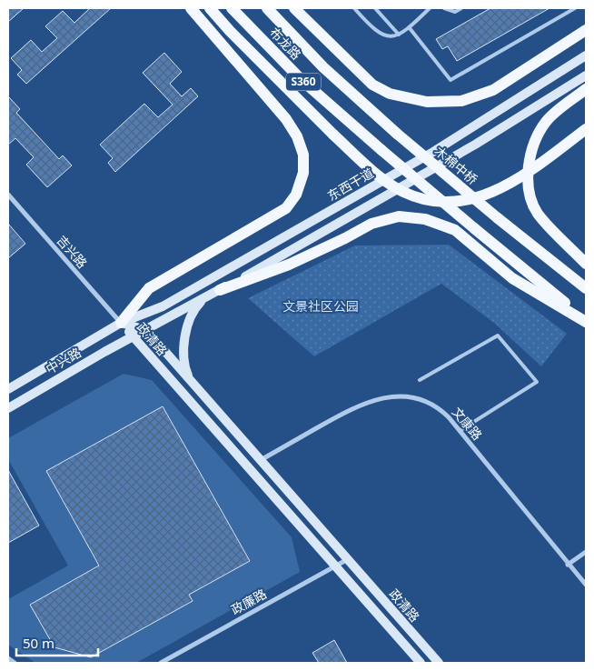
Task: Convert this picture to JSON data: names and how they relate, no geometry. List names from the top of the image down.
{
  "streets": {
    "main road": [
      "布龙路",
      "S360",
      "木棉中桥",
      "东西干道",
      "政清路",
      "中兴路"
    ],
    "street": ["吉兴路", "文康路", "政廉路"]
  },
  "crossings": [
    ["布龙路", "木棉中桥"],
    ["东西干道", "吉兴路"],
    ["东西干道", "政清路"],
    ["东西干道", "中兴路"],
    ["吉兴路", "政清路"],
    ["吉兴路", "中兴路"],
    ["政清路", "中兴路"],
    ["政清路", "文康路"],
    ["政清路", "政廉路"]
  ],
  "parks": ["文景社区公园"],
  "scale_bar": "50 m"
}
